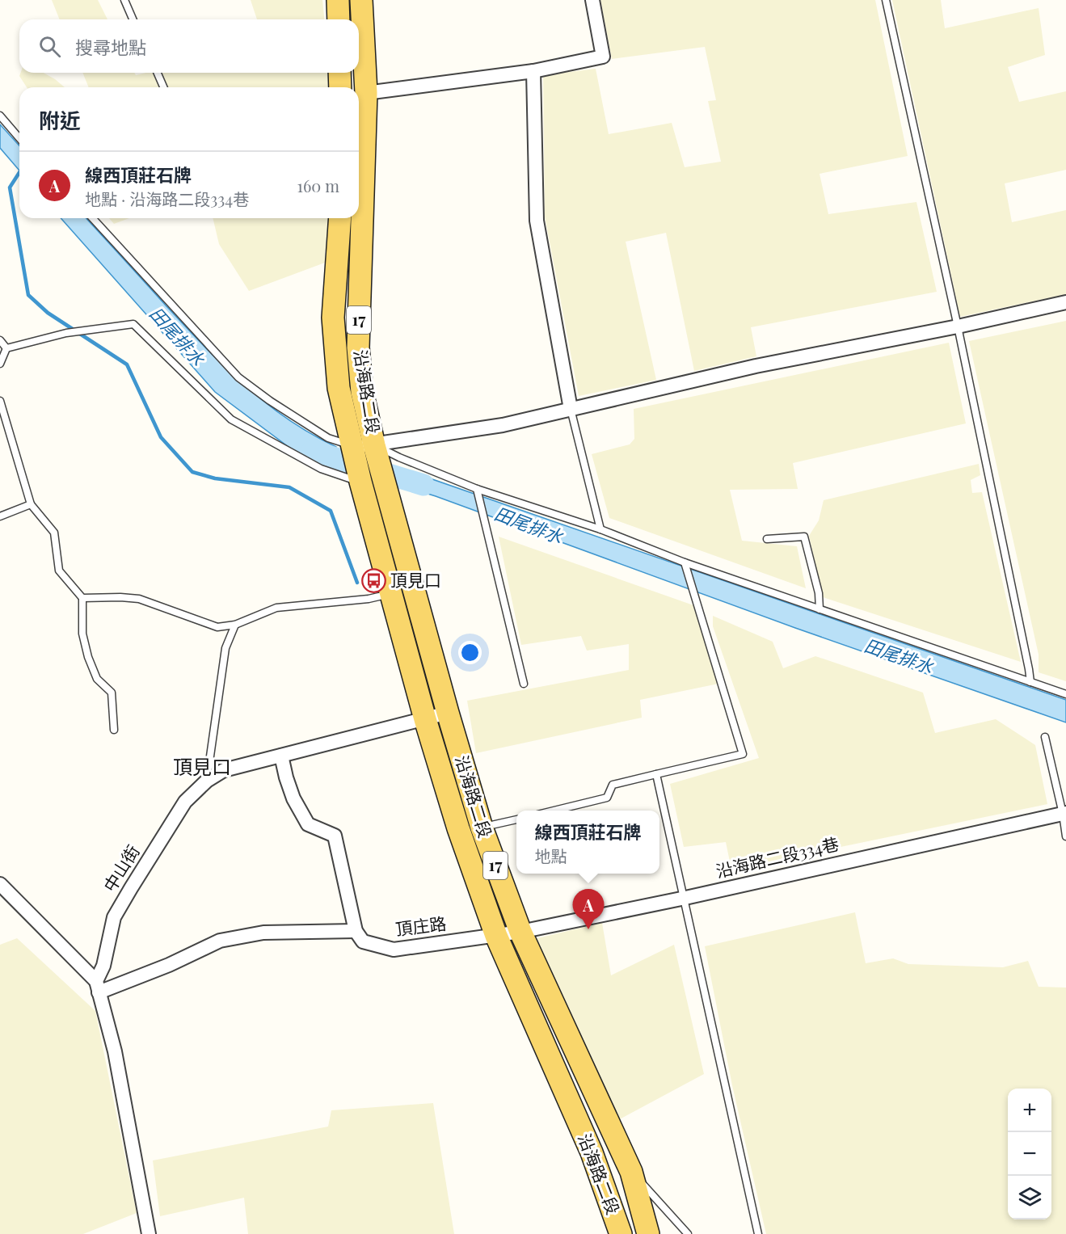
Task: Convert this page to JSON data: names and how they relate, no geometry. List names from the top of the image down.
{
  "streets": {
    "main road": ["17", "沿海路二段"],
    "street": ["沿海路二段334巷", "中山街", "頂庄路"]
  },
  "crossings": [
    ["17", "沿海路二段"],
    ["沿海路二段", "沿海路二段334巷"],
    ["沿海路二段", "中山街"],
    ["沿海路二段", "頂庄路"],
    ["沿海路二段334巷", "頂庄路"]
  ],
  "districts": ["頂見口"],
  "water": ["田尾排水"],
  "places": {
    "bus stop": ["頂見口"]
  },
  "page": {
    "search": "搜尋地點",
    "heading": "附近",
    "list": [
      {
        "mark": "A",
        "name": "線西頂莊石牌",
        "note": "地點 · 沿海路二段334巷",
        "value": "160 m"
      }
    ],
    "popup": ["線西頂莊石牌", "地點"],
    "pins": "A",
    "map_buttons": ["+", "−"]
  }
}
